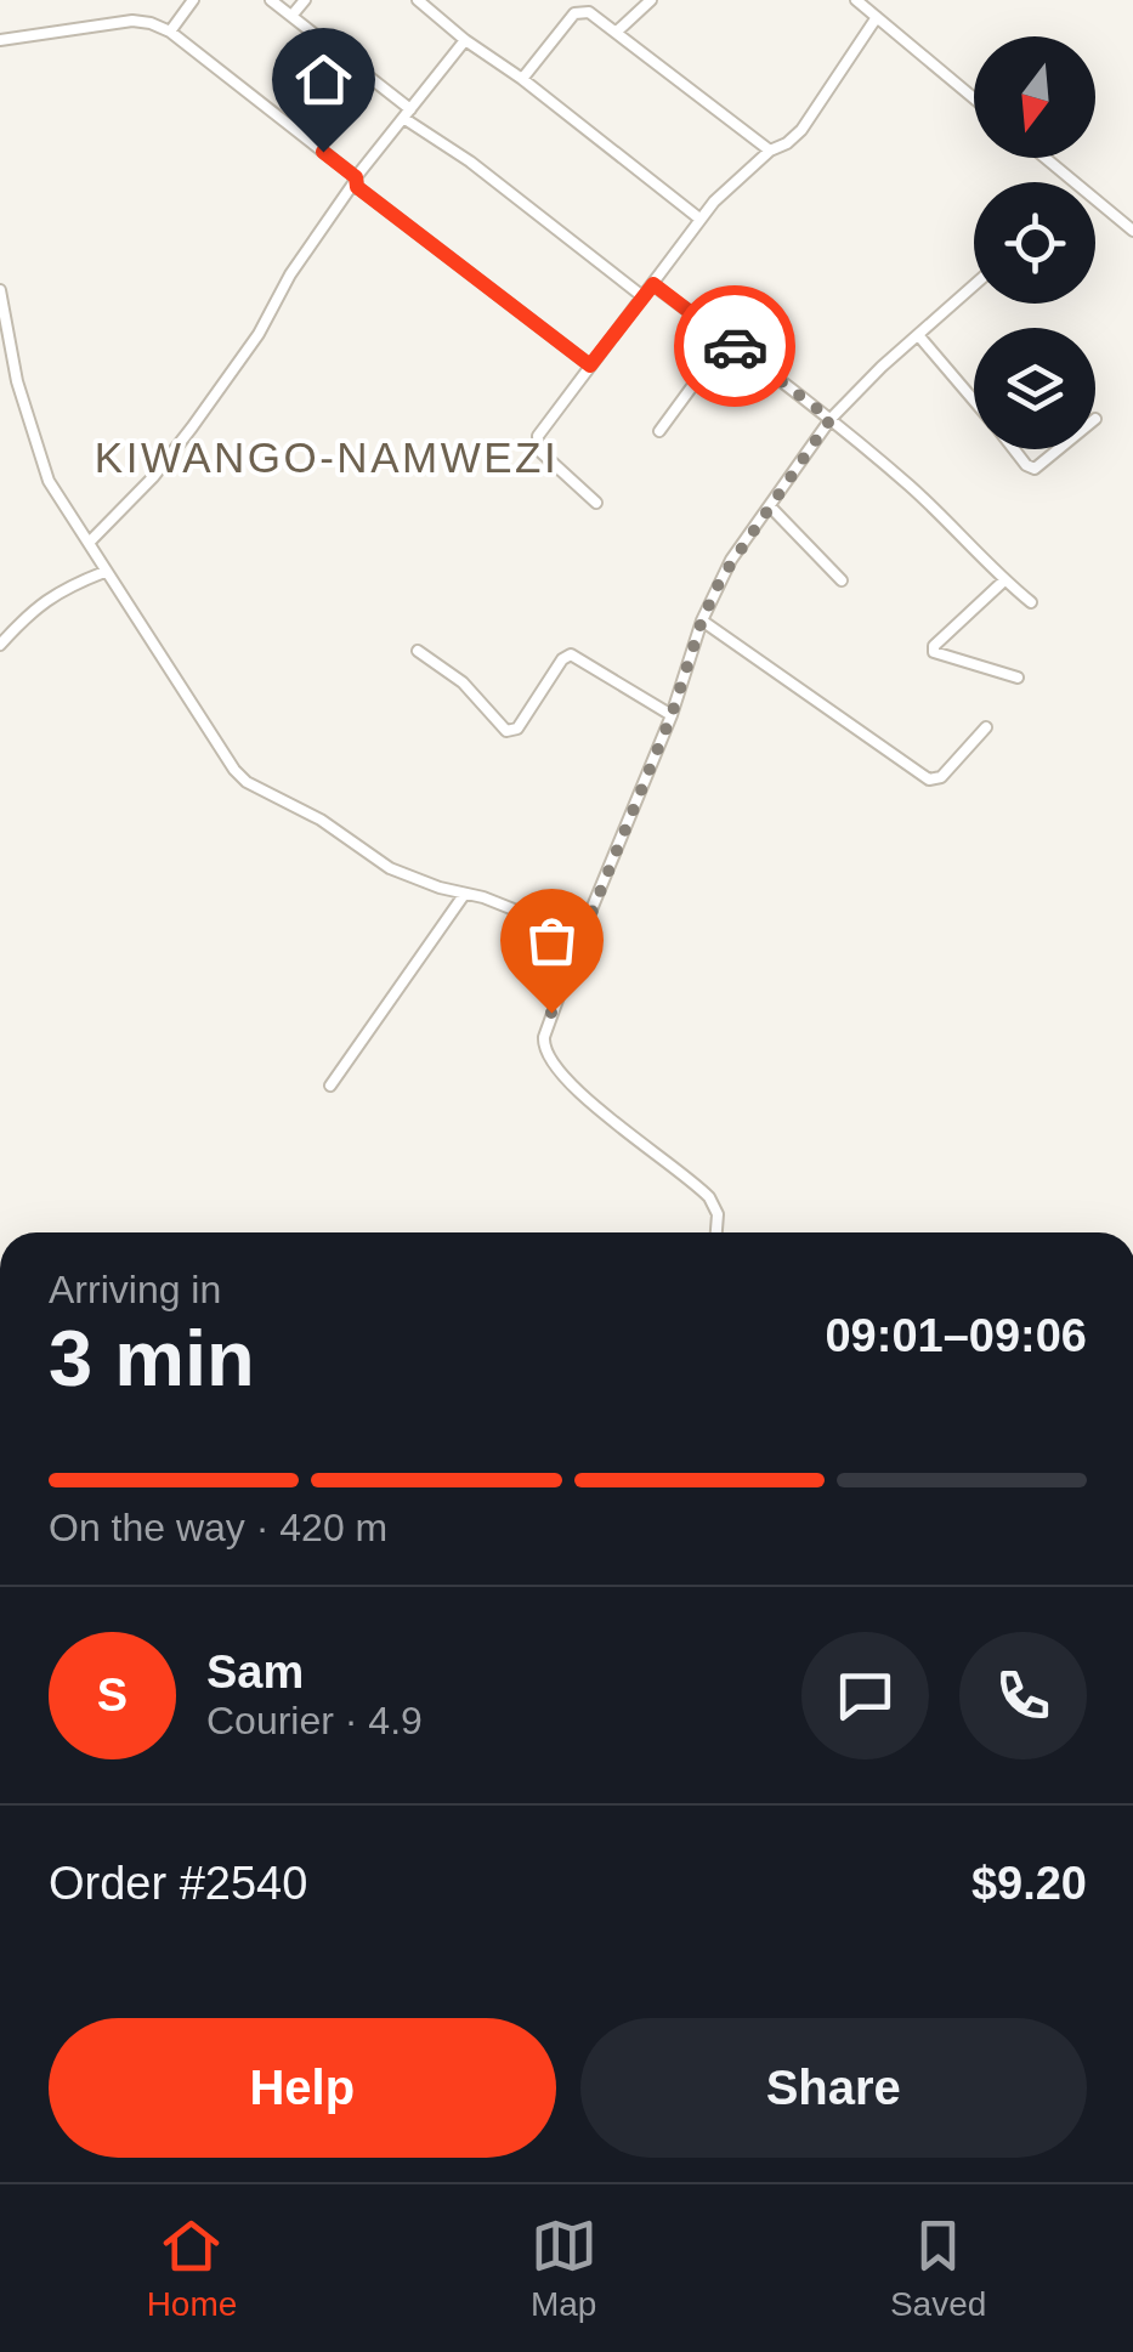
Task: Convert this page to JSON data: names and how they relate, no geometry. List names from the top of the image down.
{
  "districts": ["KIWANGO-NAMWEZI"],
  "north": "bottom",
  "page": {
    "heading": ["3 min", "Arriving in", "09:01–09:06"],
    "panel": [
      "Sam",
      "Courier · 4.9",
      "Order #2540",
      "$9.20"
    ],
    "bar": "On the way · 420 m",
    "round": "S",
    "buttons": ["Help", "Share"],
    "tabs": ["Home", "Map", "Saved"]
  }
}
